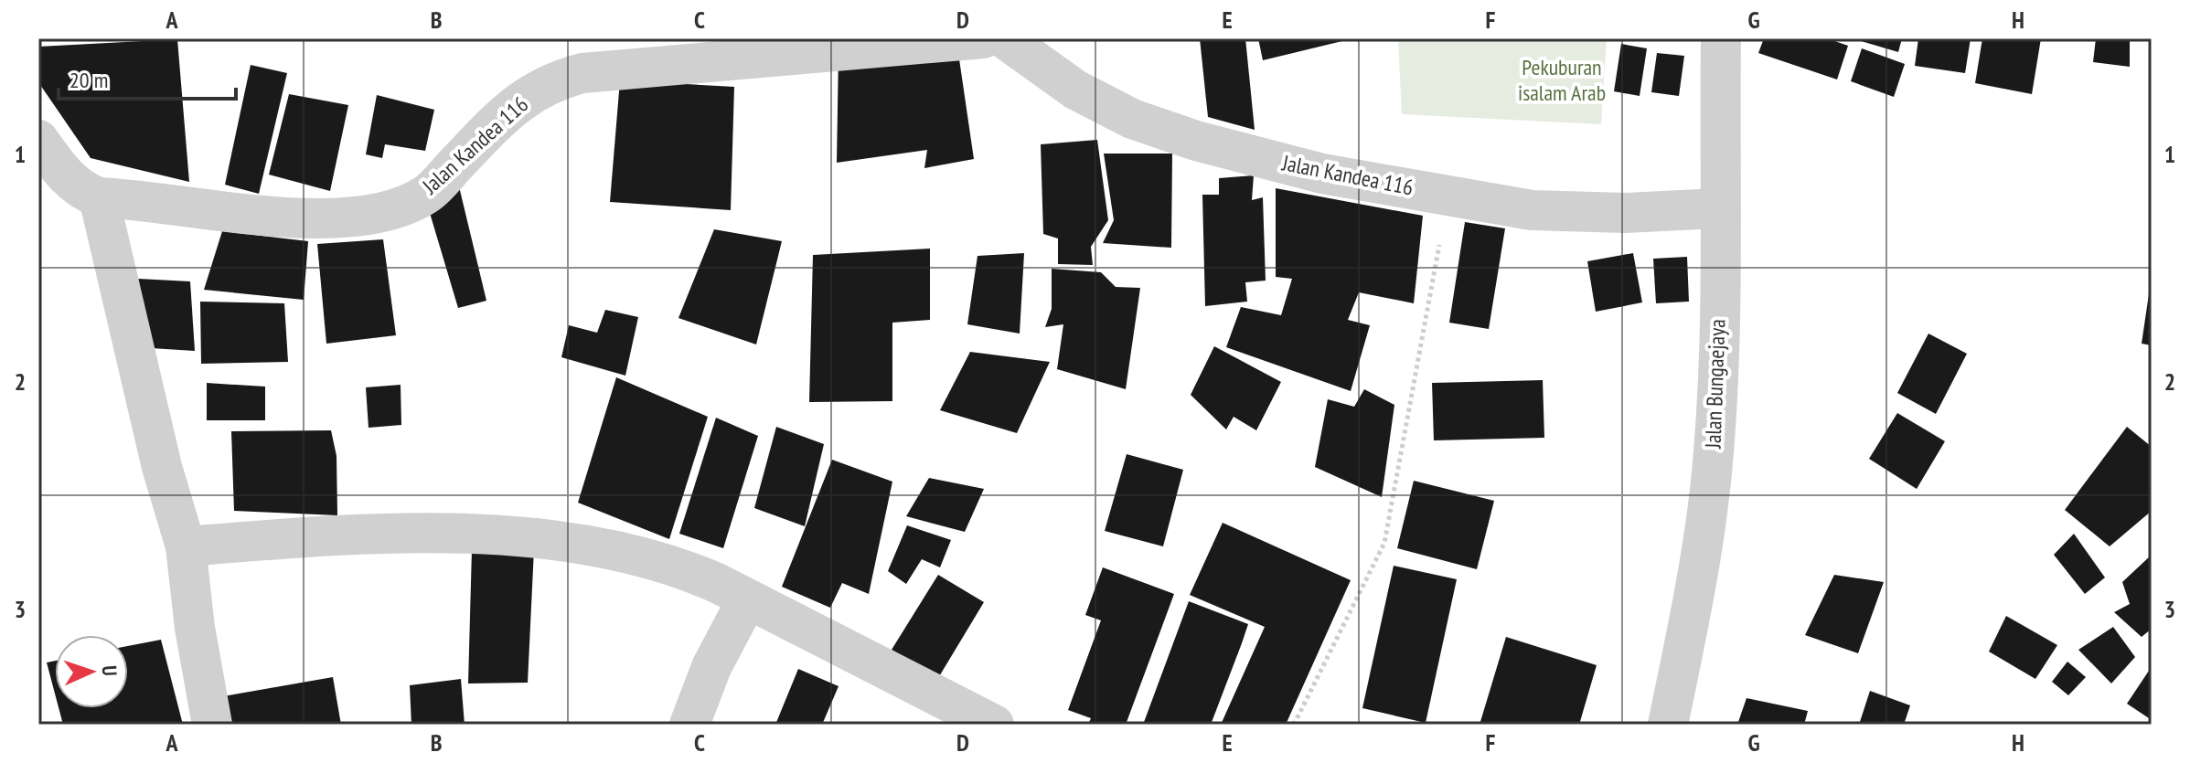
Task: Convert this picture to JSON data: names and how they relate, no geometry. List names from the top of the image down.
{
  "streets": {
    "street": ["Jalan Kandea 116", "Jalan Bungaejaya"]
  },
  "crossings": [
    ["Jalan Kandea 116", "Jalan Bungaejaya"]
  ],
  "parks": ["Pekuburan isalam Arab"],
  "scale_bar": "20 m",
  "north": "right",
  "grid": {
    "columns": [
      "A",
      "B",
      "C",
      "D",
      "E",
      "F",
      "G",
      "H"
    ],
    "rows": ["1", "2", "3"]
  }
}
